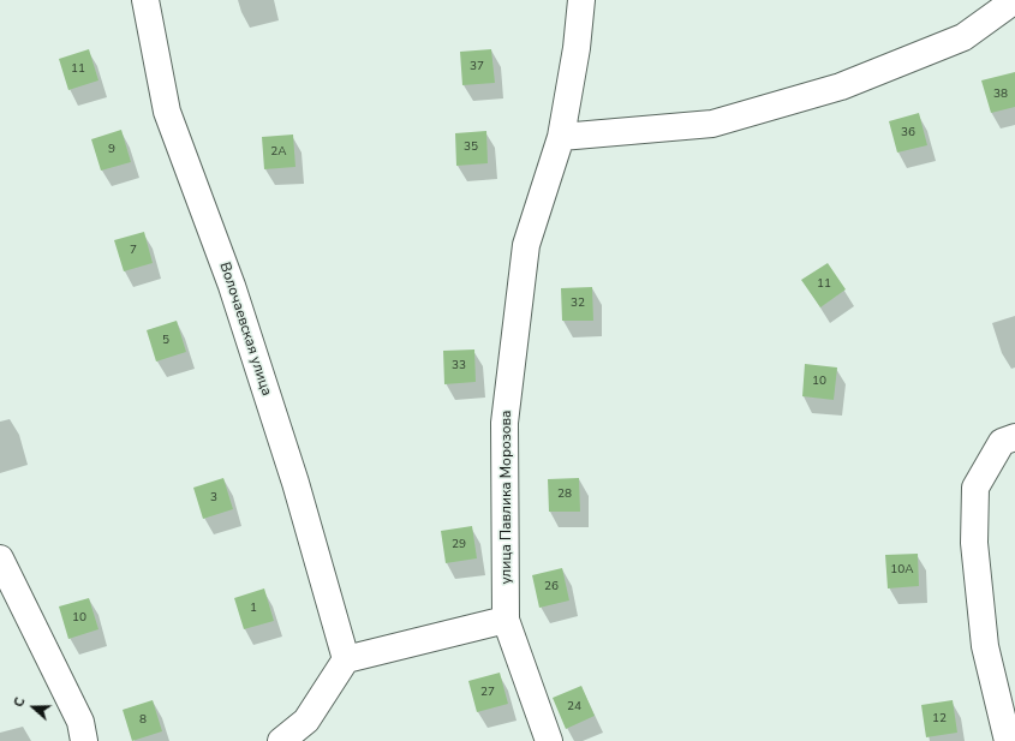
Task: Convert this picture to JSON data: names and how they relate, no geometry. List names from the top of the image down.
{
  "streets": {
    "street": ["Волочаевская улица", "улица Павлика Морозова"]
  },
  "house_numbers": [
    "37",
    "11",
    "38",
    "36",
    "35",
    "9",
    "2А",
    "7",
    "11",
    "32",
    "5",
    "33",
    "10",
    "28",
    "3",
    "29",
    "10А",
    "26",
    "1",
    "10",
    "27",
    "24",
    "12",
    "8"
  ],
  "north": "left"
}
